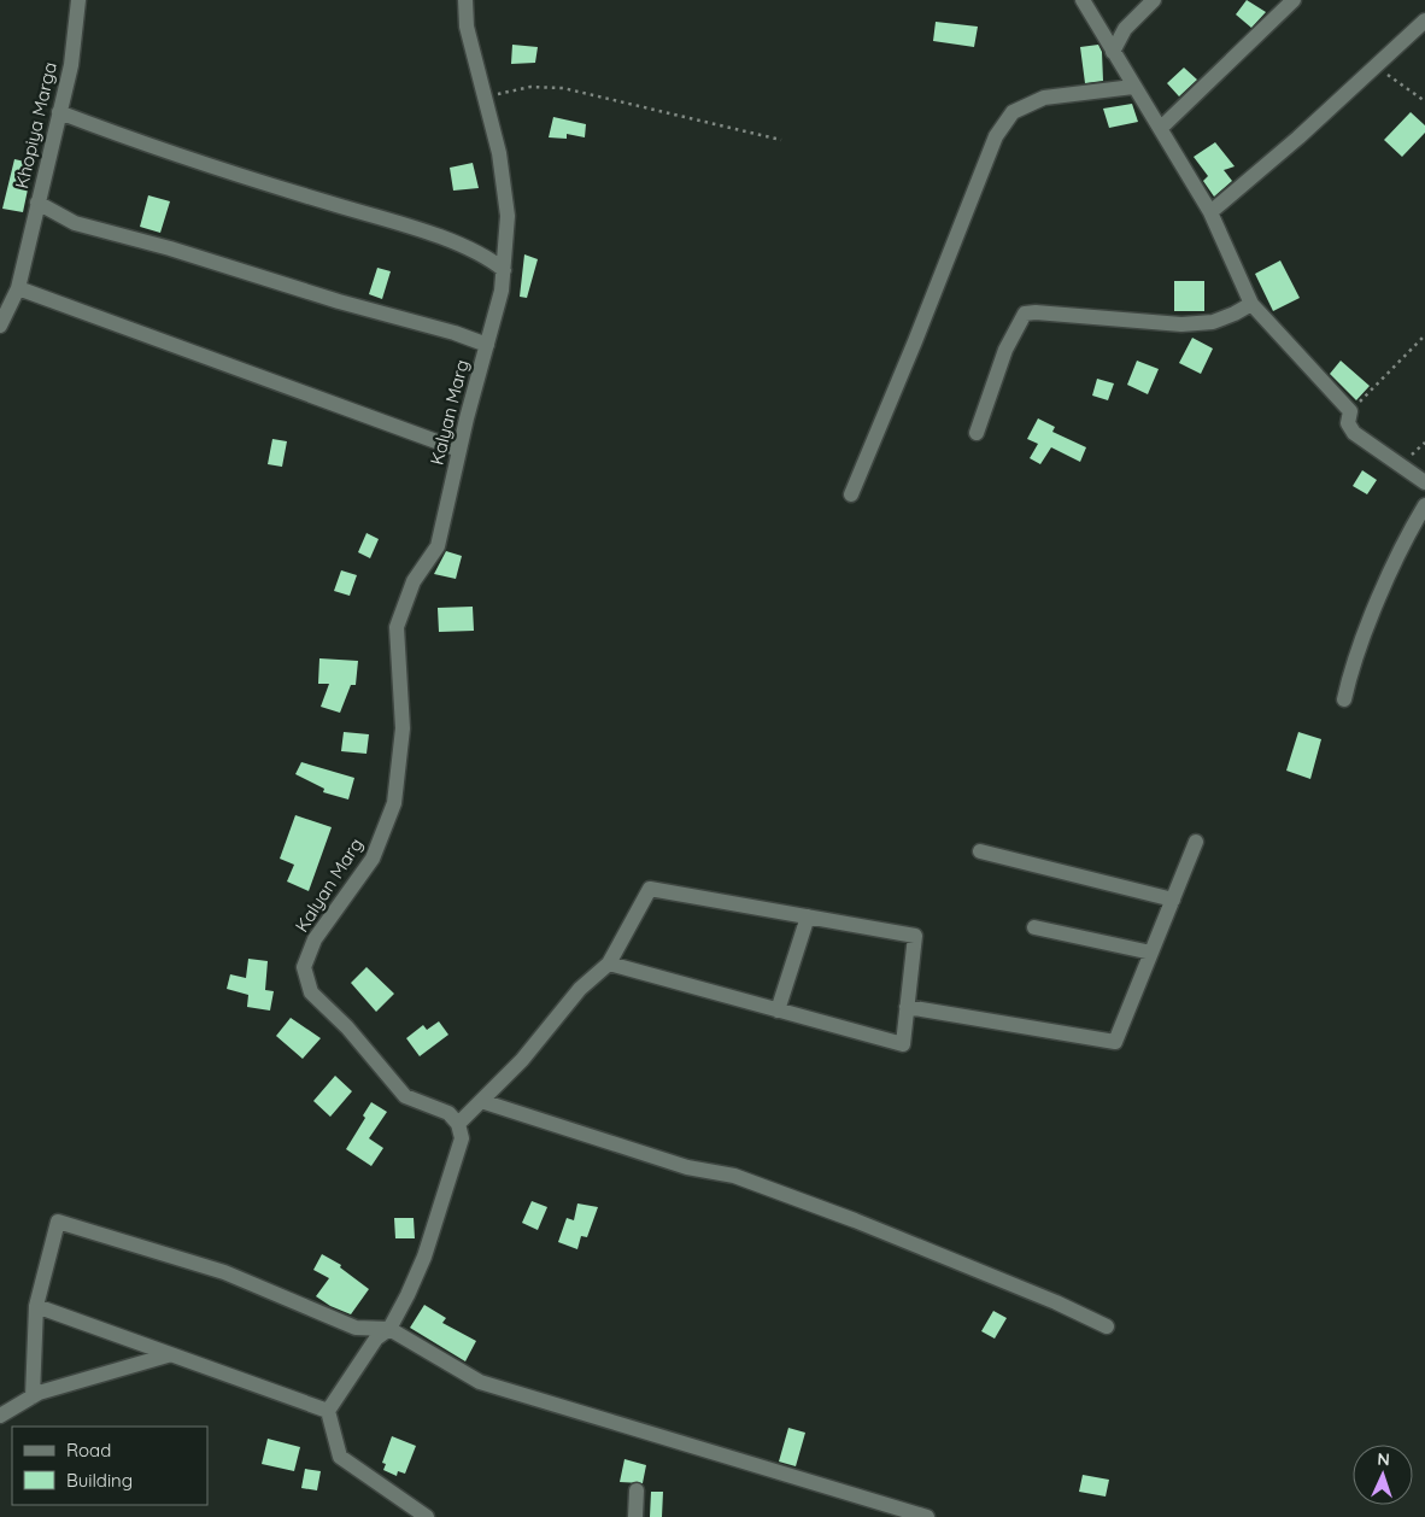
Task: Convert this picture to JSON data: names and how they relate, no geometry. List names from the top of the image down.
{
  "streets": {
    "street": ["Khopiya Marga", "Kalyan Marg"]
  },
  "legend": ["Road", "Building"],
  "north": "top"
}
